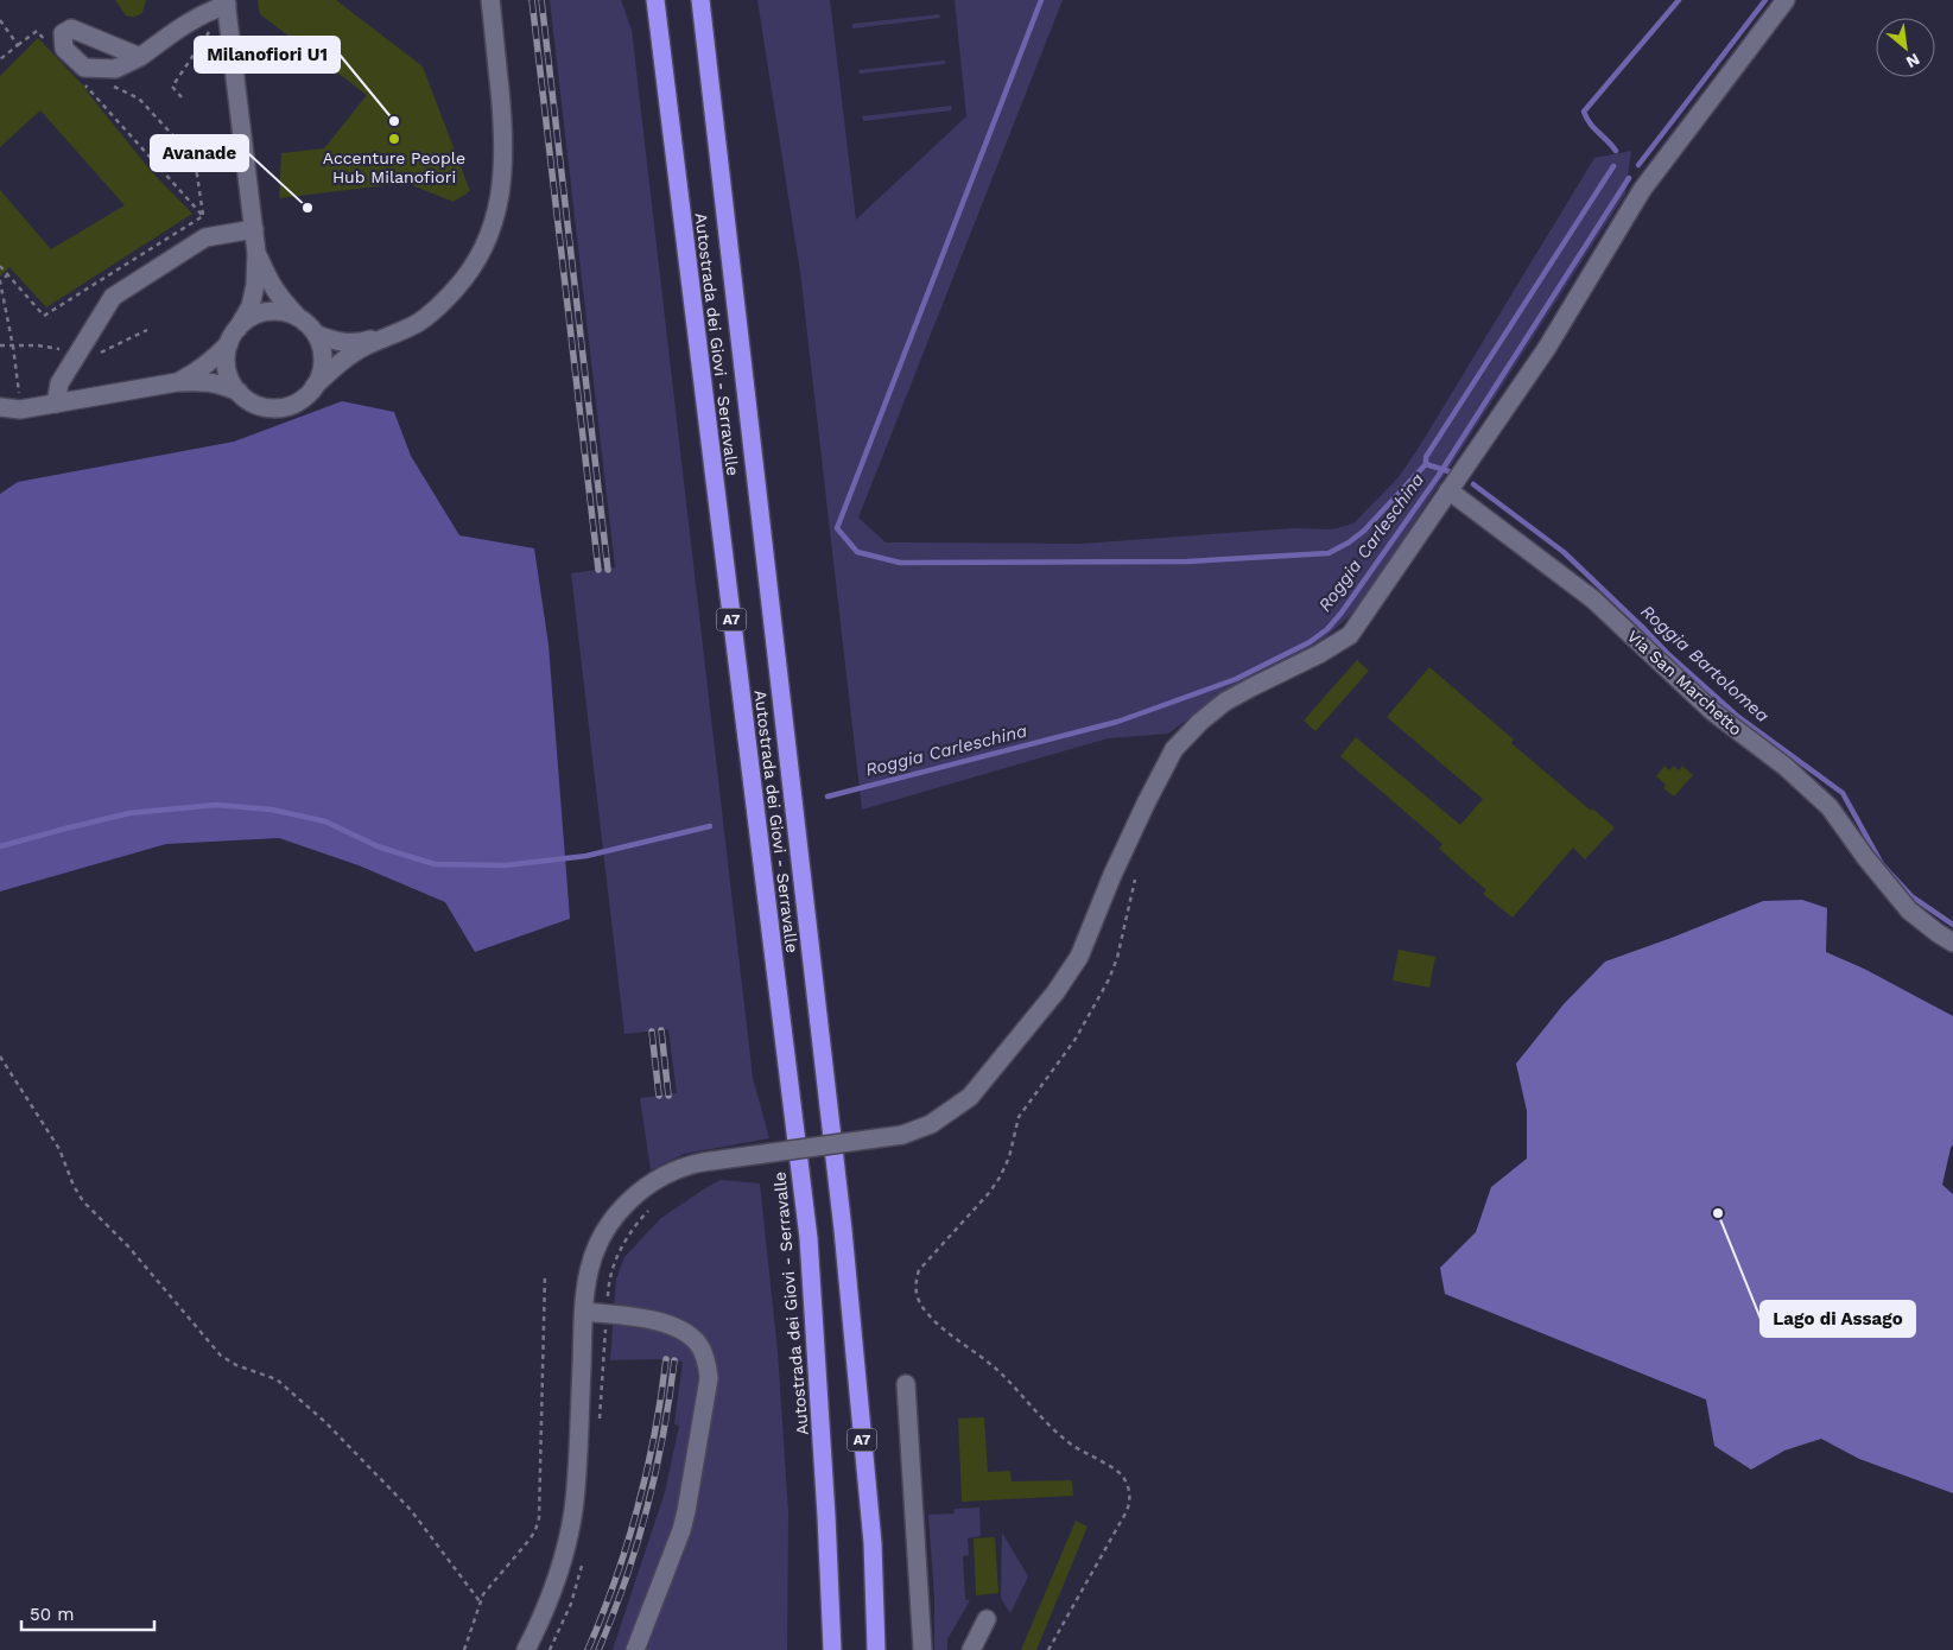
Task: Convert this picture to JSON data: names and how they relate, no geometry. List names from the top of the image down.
{
  "streets": {
    "highway": ["Autostrada dei Giovi - Serravalle", "A7"],
    "street": ["Via San Marchetto"]
  },
  "water": ["Roggia Carleschina", "Roggia Bartolomea"],
  "places": [
    "Milanofiori U1",
    "Accenture People Hub Milanofiori",
    "Avanade",
    "Lago di Assago"
  ],
  "scale_bar": "50 m",
  "north": "bottom right"
}
